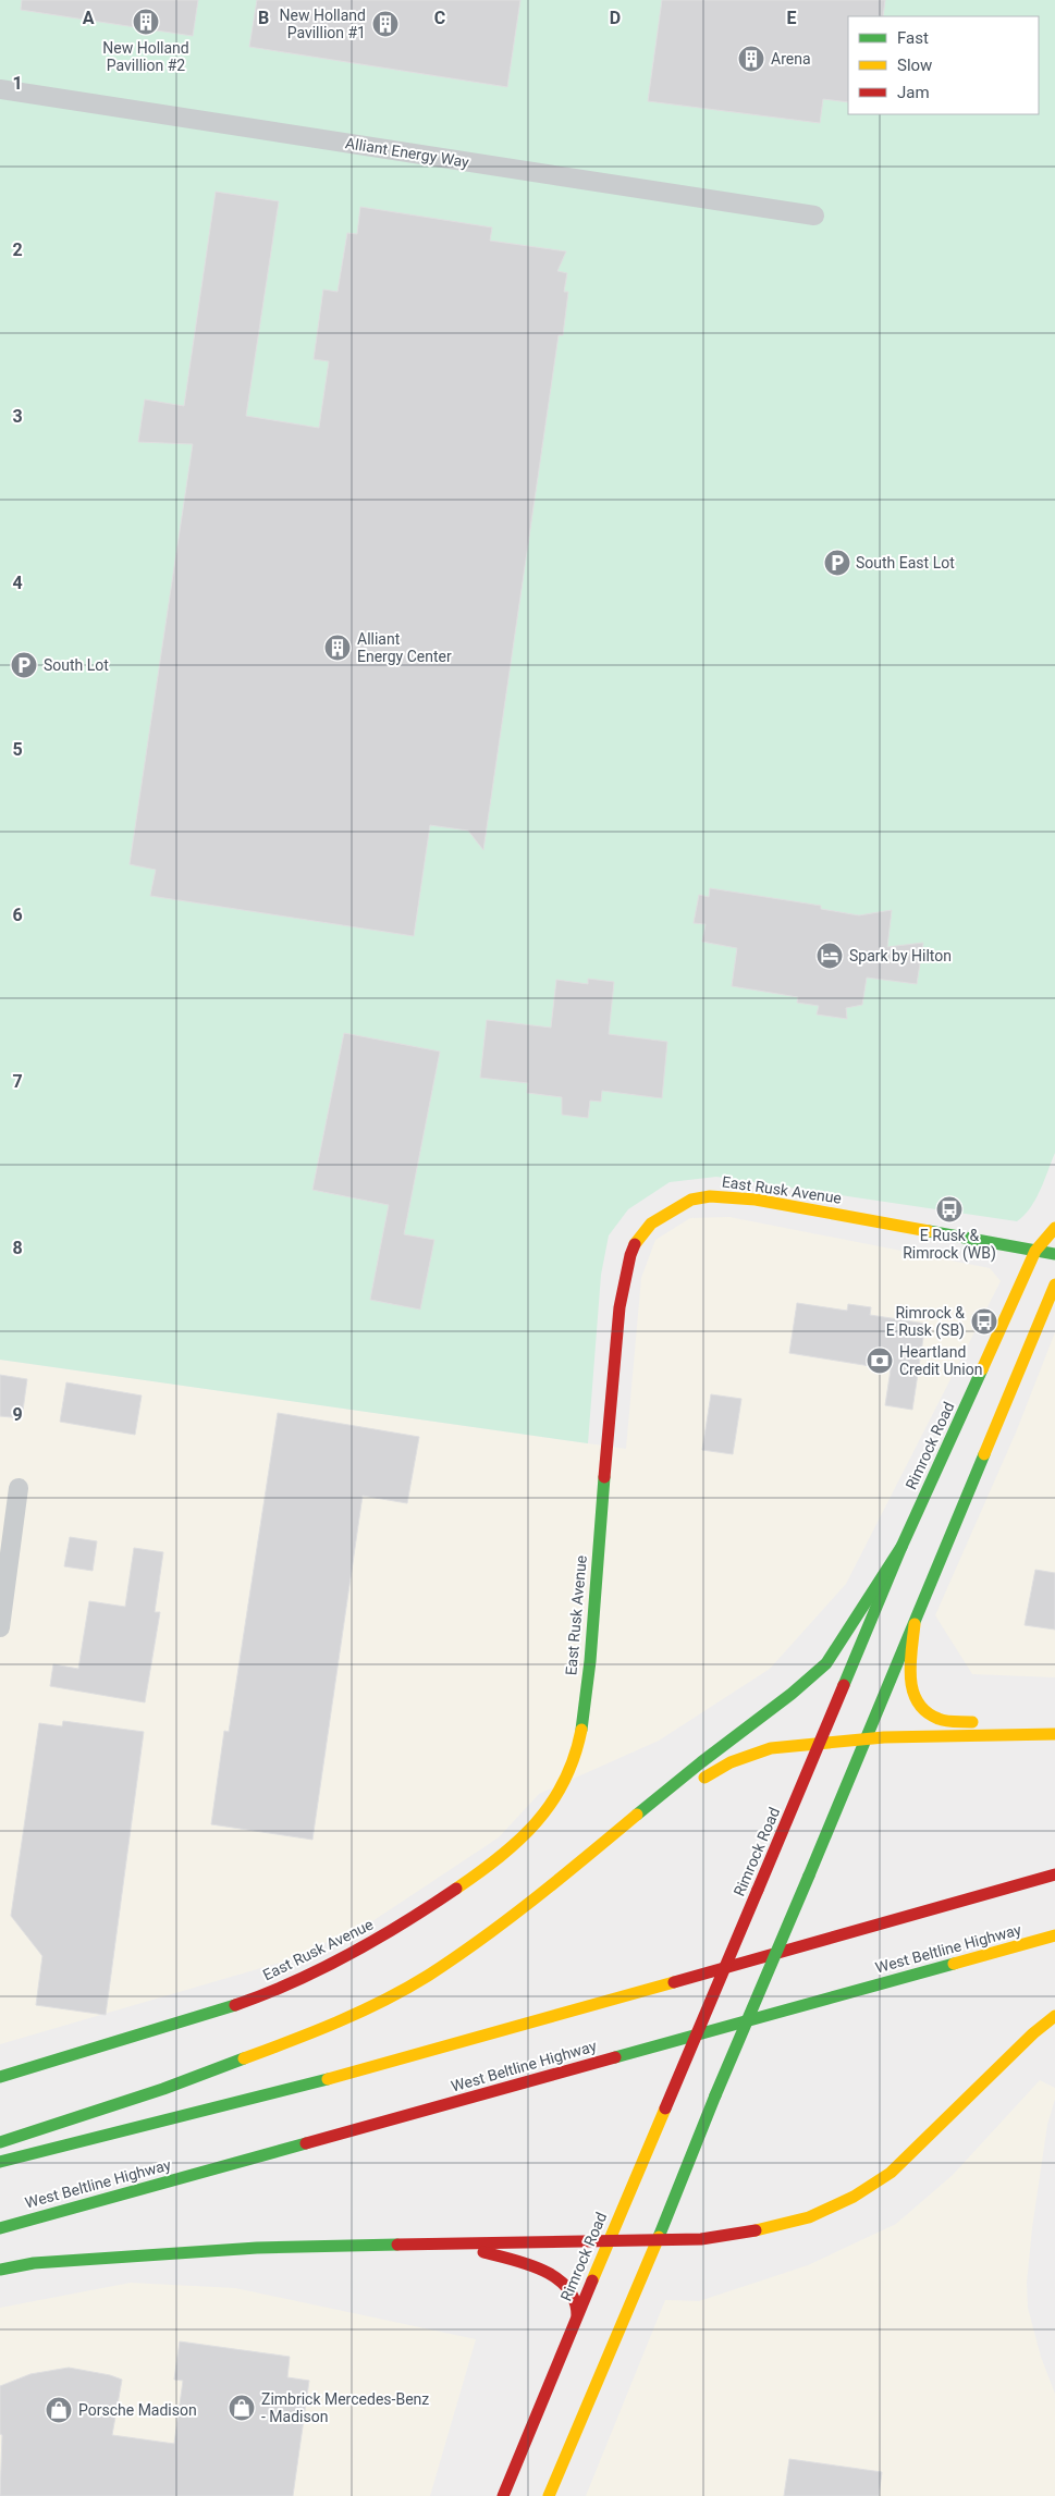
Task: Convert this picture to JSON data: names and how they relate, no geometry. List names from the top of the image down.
{
  "streets": {
    "main road": ["East Rusk Avenue", "Rimrock Road", "West Beltline Highway"],
    "street": ["Alliant Energy Way"]
  },
  "crossings": [
    ["East Rusk Avenue", "Rimrock Road"]
  ],
  "places": {
    "building": [
      "New Holland Pavillion #2",
      "New Holland Pavillion #1",
      "Arena",
      "Alliant Energy Center"
    ],
    "parking": ["South East Lot", "South Lot"],
    "hotel": ["Spark by Hilton"],
    "bus stop": ["E Rusk & Rimrock (WB)", "Rimrock & E Rusk (SB)"],
    "bank": ["Heartland Credit Union"],
    "shop": ["Zimbrick Mercedes-Benz - Madison", "Porsche Madison"]
  },
  "legend": ["Fast", "Slow", "Jam"],
  "grid": {
    "columns": [
      "A",
      "B",
      "C",
      "D",
      "E"
    ],
    "rows": [
      "1",
      "2",
      "3",
      "4",
      "5",
      "6",
      "7",
      "8",
      "9"
    ]
  }
}
